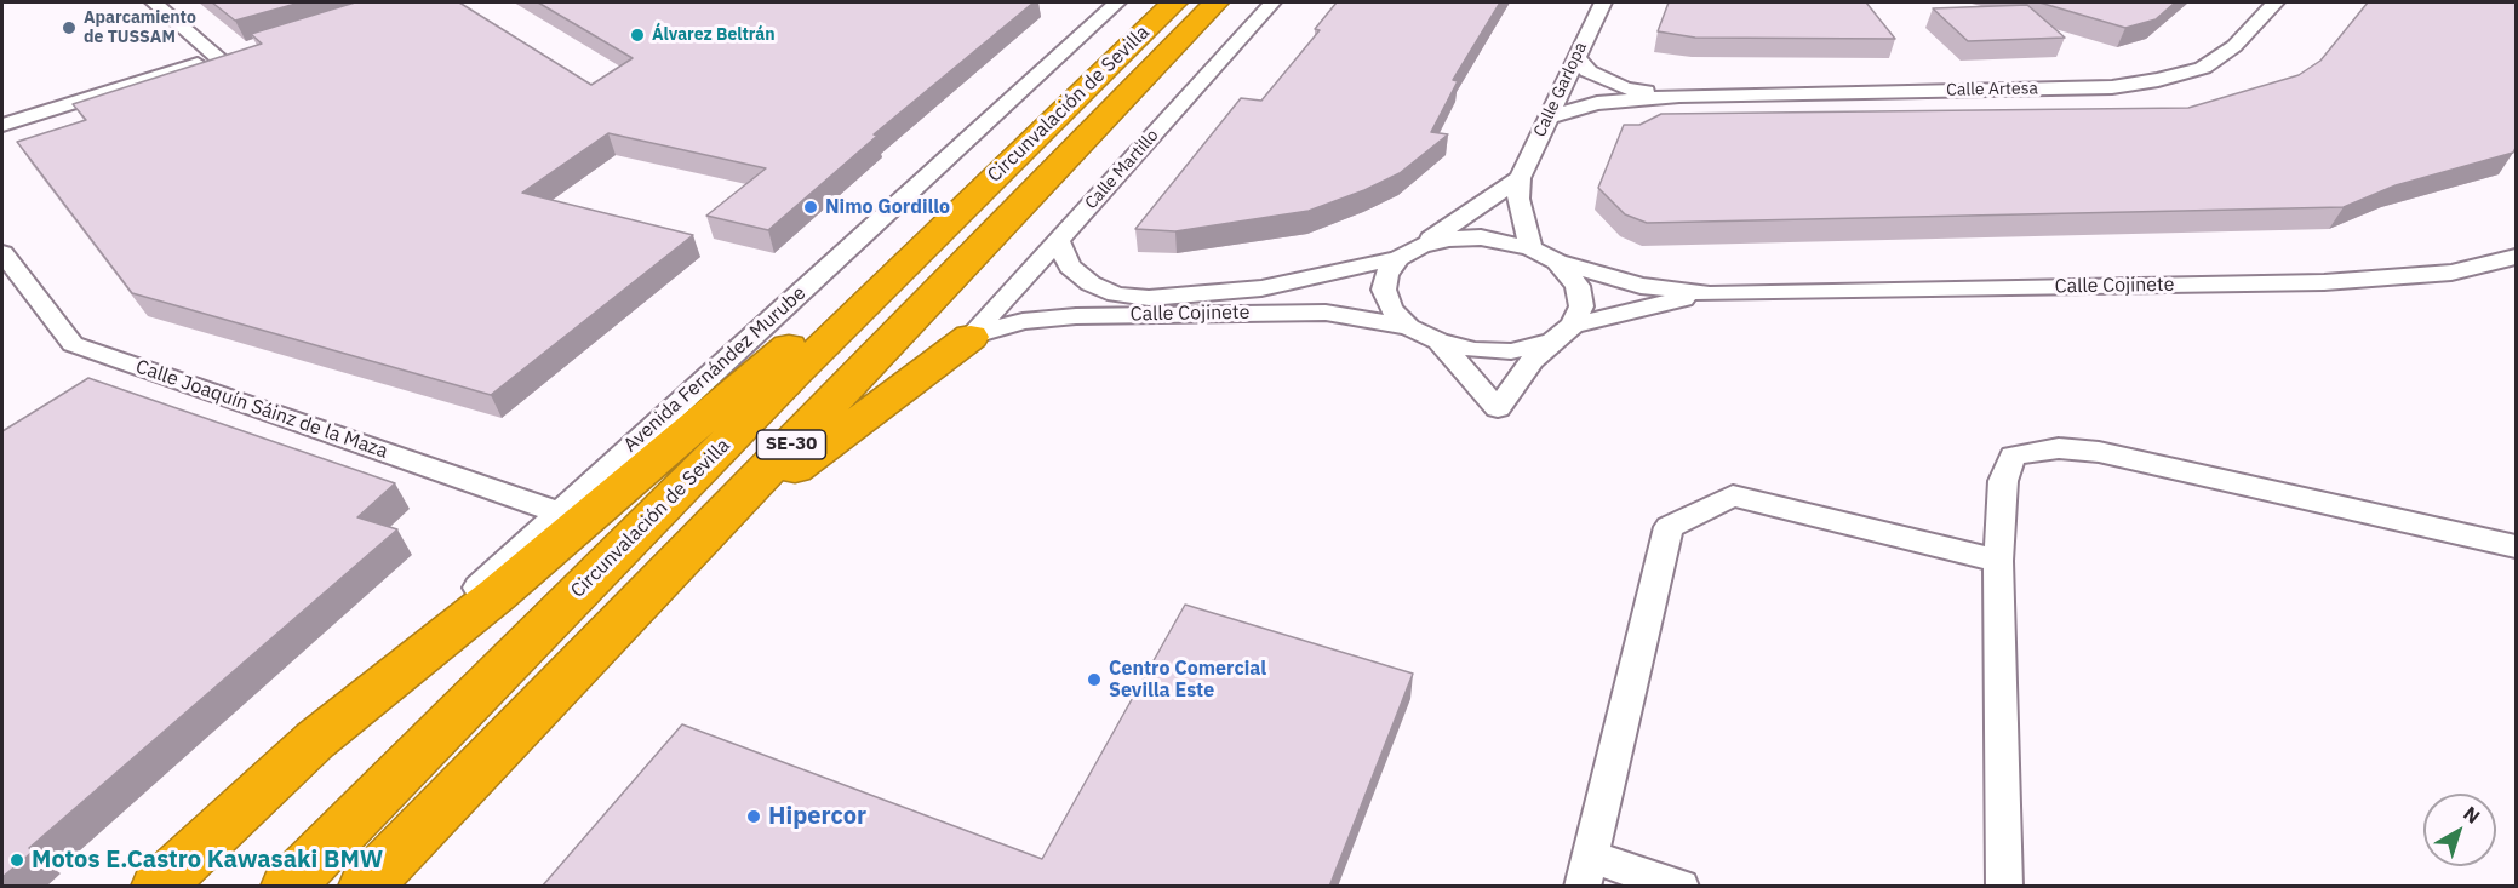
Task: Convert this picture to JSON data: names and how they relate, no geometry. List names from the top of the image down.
{
  "streets": {
    "highway": ["Circunvalación de Sevilla", "SE-30"],
    "street": [
      "Calle Garlopa",
      "Calle Artesa",
      "Calle Martillo",
      "Calle Cojinete",
      "Avenida Fernández Murube",
      "Calle Joaquín Sáinz de la Maza"
    ]
  },
  "crossings": [
    ["Calle Garlopa", "Calle Artesa"],
    ["Calle Garlopa", "Calle Cojinete"],
    ["Calle Martillo", "Calle Cojinete"],
    ["Avenida Fernández Murube", "Calle Joaquín Sáinz de la Maza"]
  ],
  "places": [
    "Aparcamiento de TUSSAM",
    "Álvarez Beltrán",
    "Nimo Gordillo",
    "Centro Comercial Sevilla Este",
    "Hipercor",
    "Motos E.Castro Kawasaki BMW"
  ],
  "north": "top right"
}
